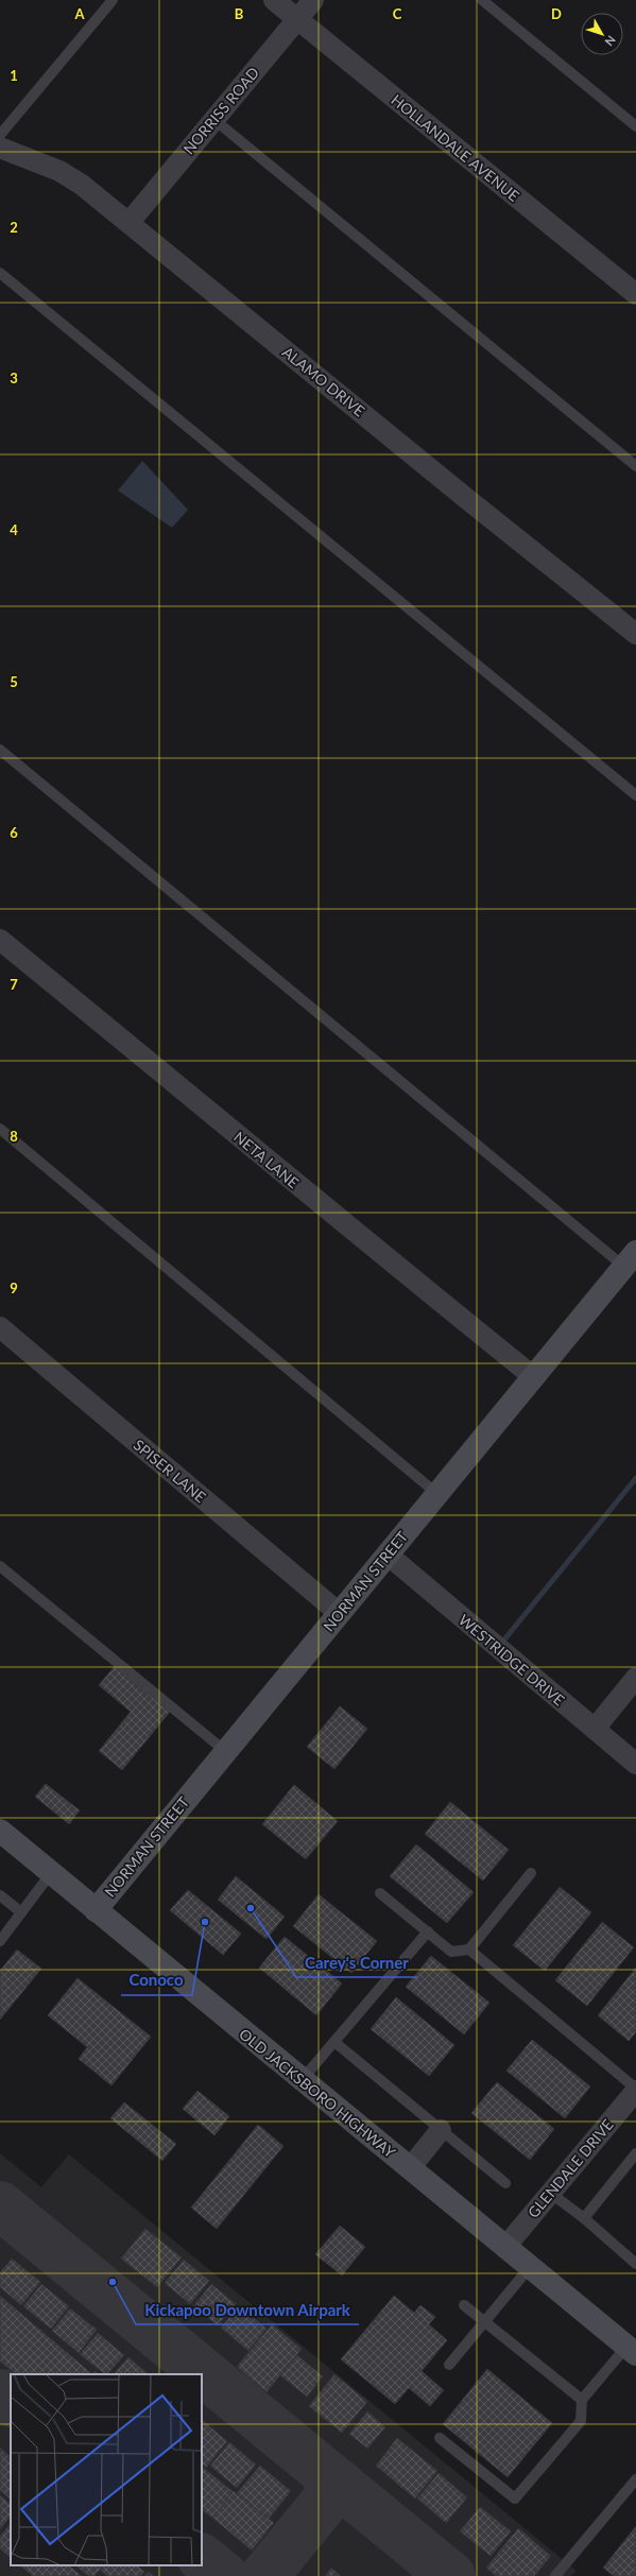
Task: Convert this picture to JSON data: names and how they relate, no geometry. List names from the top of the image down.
{
  "streets": {
    "street": [
      "NORRISS ROAD",
      "HOLLANDALE AVENUE",
      "ALAMO DRIVE",
      "NETA LANE",
      "SPISER LANE",
      "NORMAN STREET",
      "WESTRIDGE DRIVE",
      "OLD JACKSBORO HIGHWAY",
      "GLENDALE DRIVE"
    ]
  },
  "crossings": [
    ["NORRISS ROAD", "HOLLANDALE AVENUE"],
    ["NORRISS ROAD", "ALAMO DRIVE"],
    ["NETA LANE", "NORMAN STREET"],
    ["SPISER LANE", "NORMAN STREET"],
    ["NORMAN STREET", "WESTRIDGE DRIVE"],
    ["NORMAN STREET", "OLD JACKSBORO HIGHWAY"],
    ["OLD JACKSBORO HIGHWAY", "GLENDALE DRIVE"]
  ],
  "places": ["Carey's Corner", "Conoco", "Kickapoo Downtown Airpark"],
  "north": "bottom right",
  "grid": {
    "columns": [
      "A",
      "B",
      "C",
      "D"
    ],
    "rows": [
      "1",
      "2",
      "3",
      "4",
      "5",
      "6",
      "7",
      "8",
      "9"
    ]
  }
}
